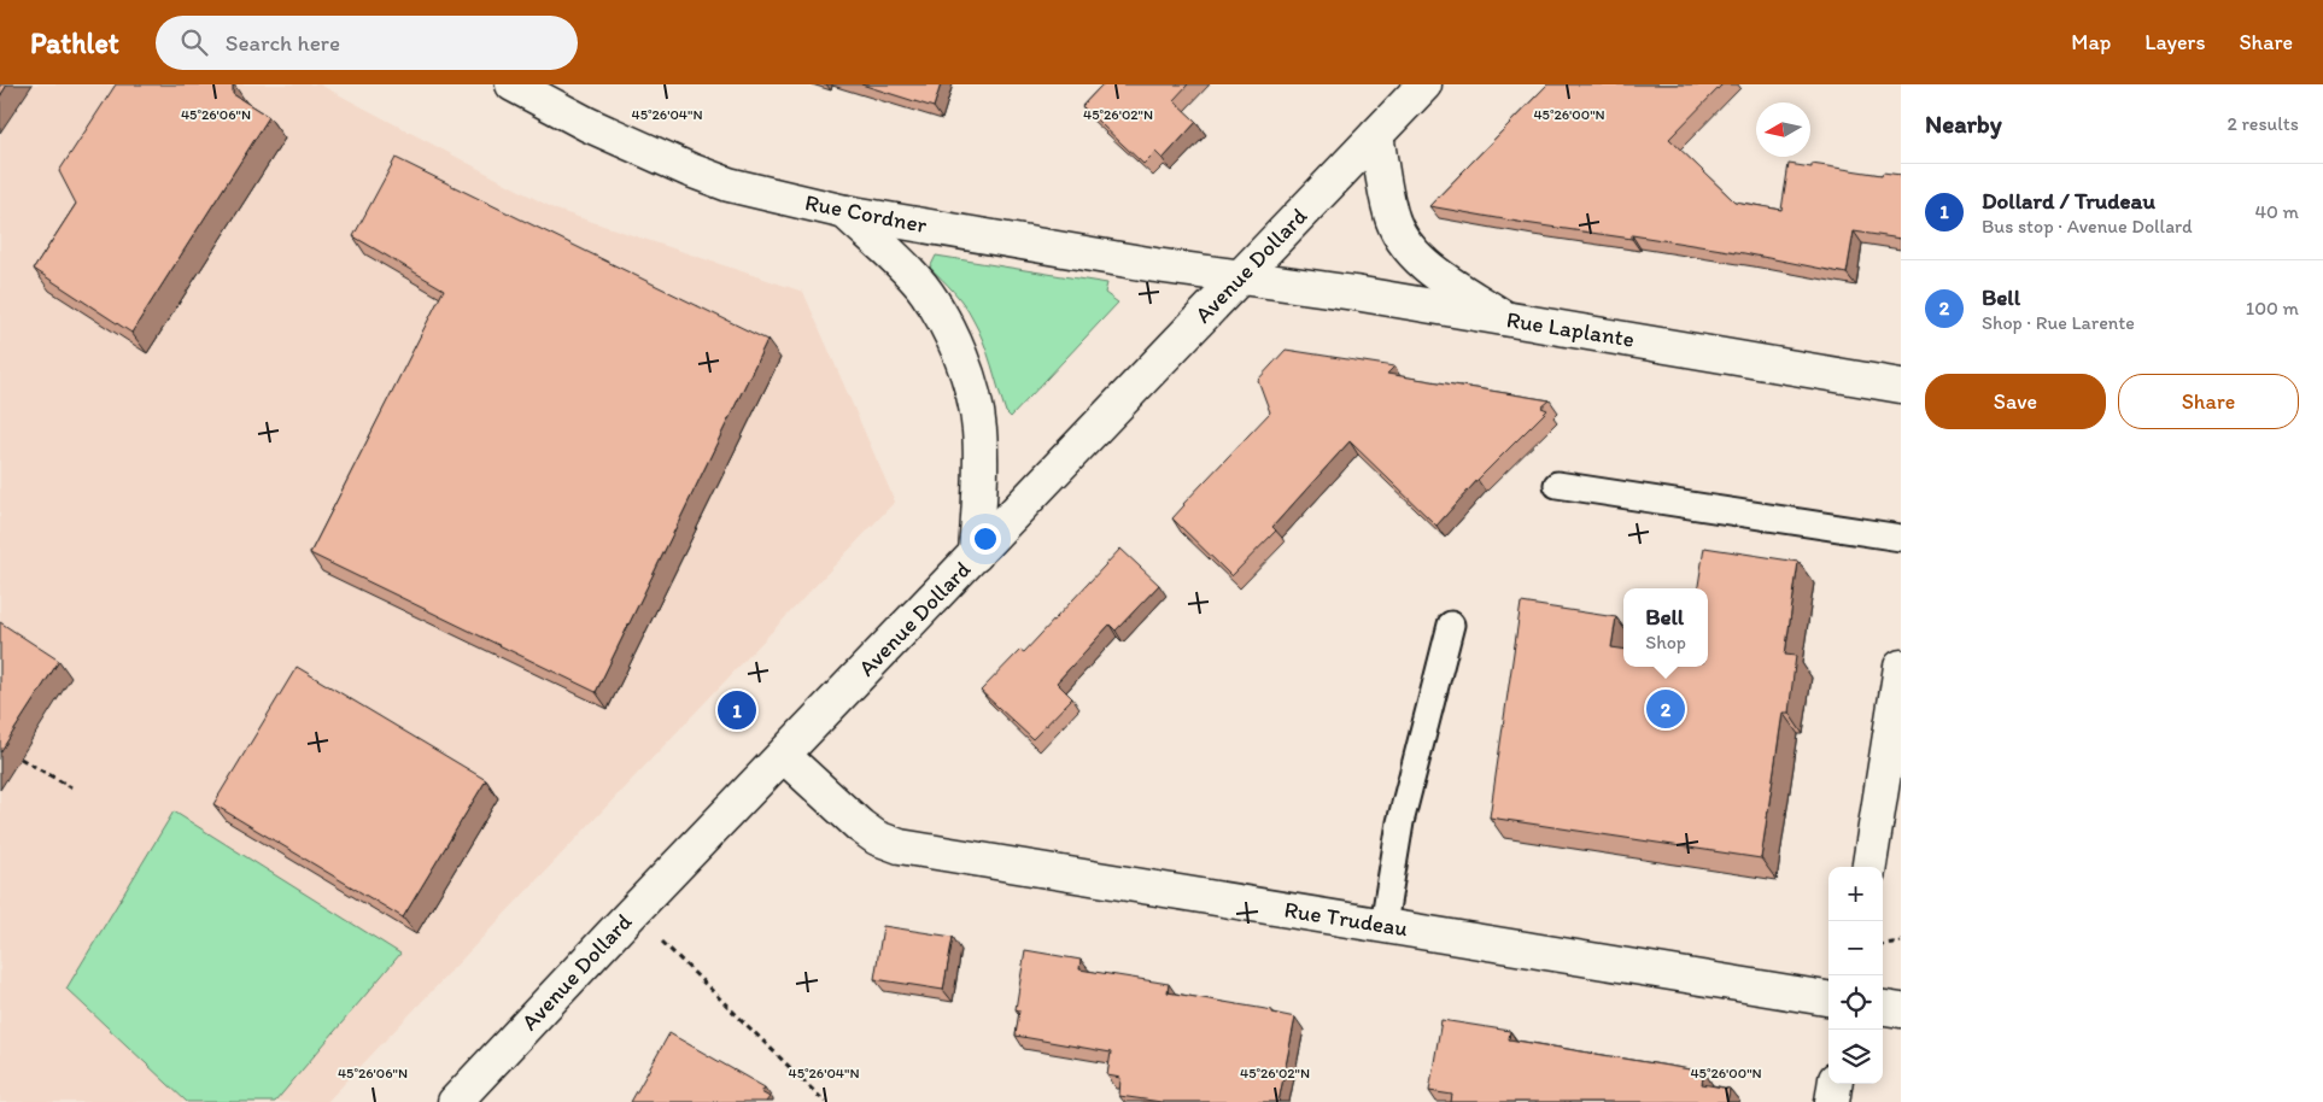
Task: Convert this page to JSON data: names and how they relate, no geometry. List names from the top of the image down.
{
  "streets": {
    "street": [
      "Rue Cordner",
      "Avenue Dollard",
      "Rue Laplante",
      "Rue Trudeau"
    ]
  },
  "crossings": [
    ["Rue Cordner", "Avenue Dollard"],
    ["Rue Cordner", "Rue Laplante"],
    ["Avenue Dollard", "Rue Laplante"],
    ["Avenue Dollard", "Rue Trudeau"]
  ],
  "north": "left",
  "page": {
    "header": "Pathlet",
    "search": "Search here",
    "nav": ["Map", "Layers", "Share"],
    "heading": ["Nearby", "2 results"],
    "list": [
      {
        "mark": "1",
        "name": "Dollard / Trudeau",
        "note": "Bus stop · Avenue Dollard",
        "value": "40 m"
      },
      {
        "mark": "2",
        "name": "Bell",
        "note": "Shop · Rue Larente",
        "value": "100 m"
      }
    ],
    "buttons": ["Save", "Share"],
    "popup": ["Bell", "Shop"],
    "pins": ["2", "1"],
    "map_buttons": ["+", "−"]
  },
  "coordinates": [
    "45°26'06\"N",
    "45°26'04\"N",
    "45°26'02\"N",
    "45°26'00\"N"
  ]
}
